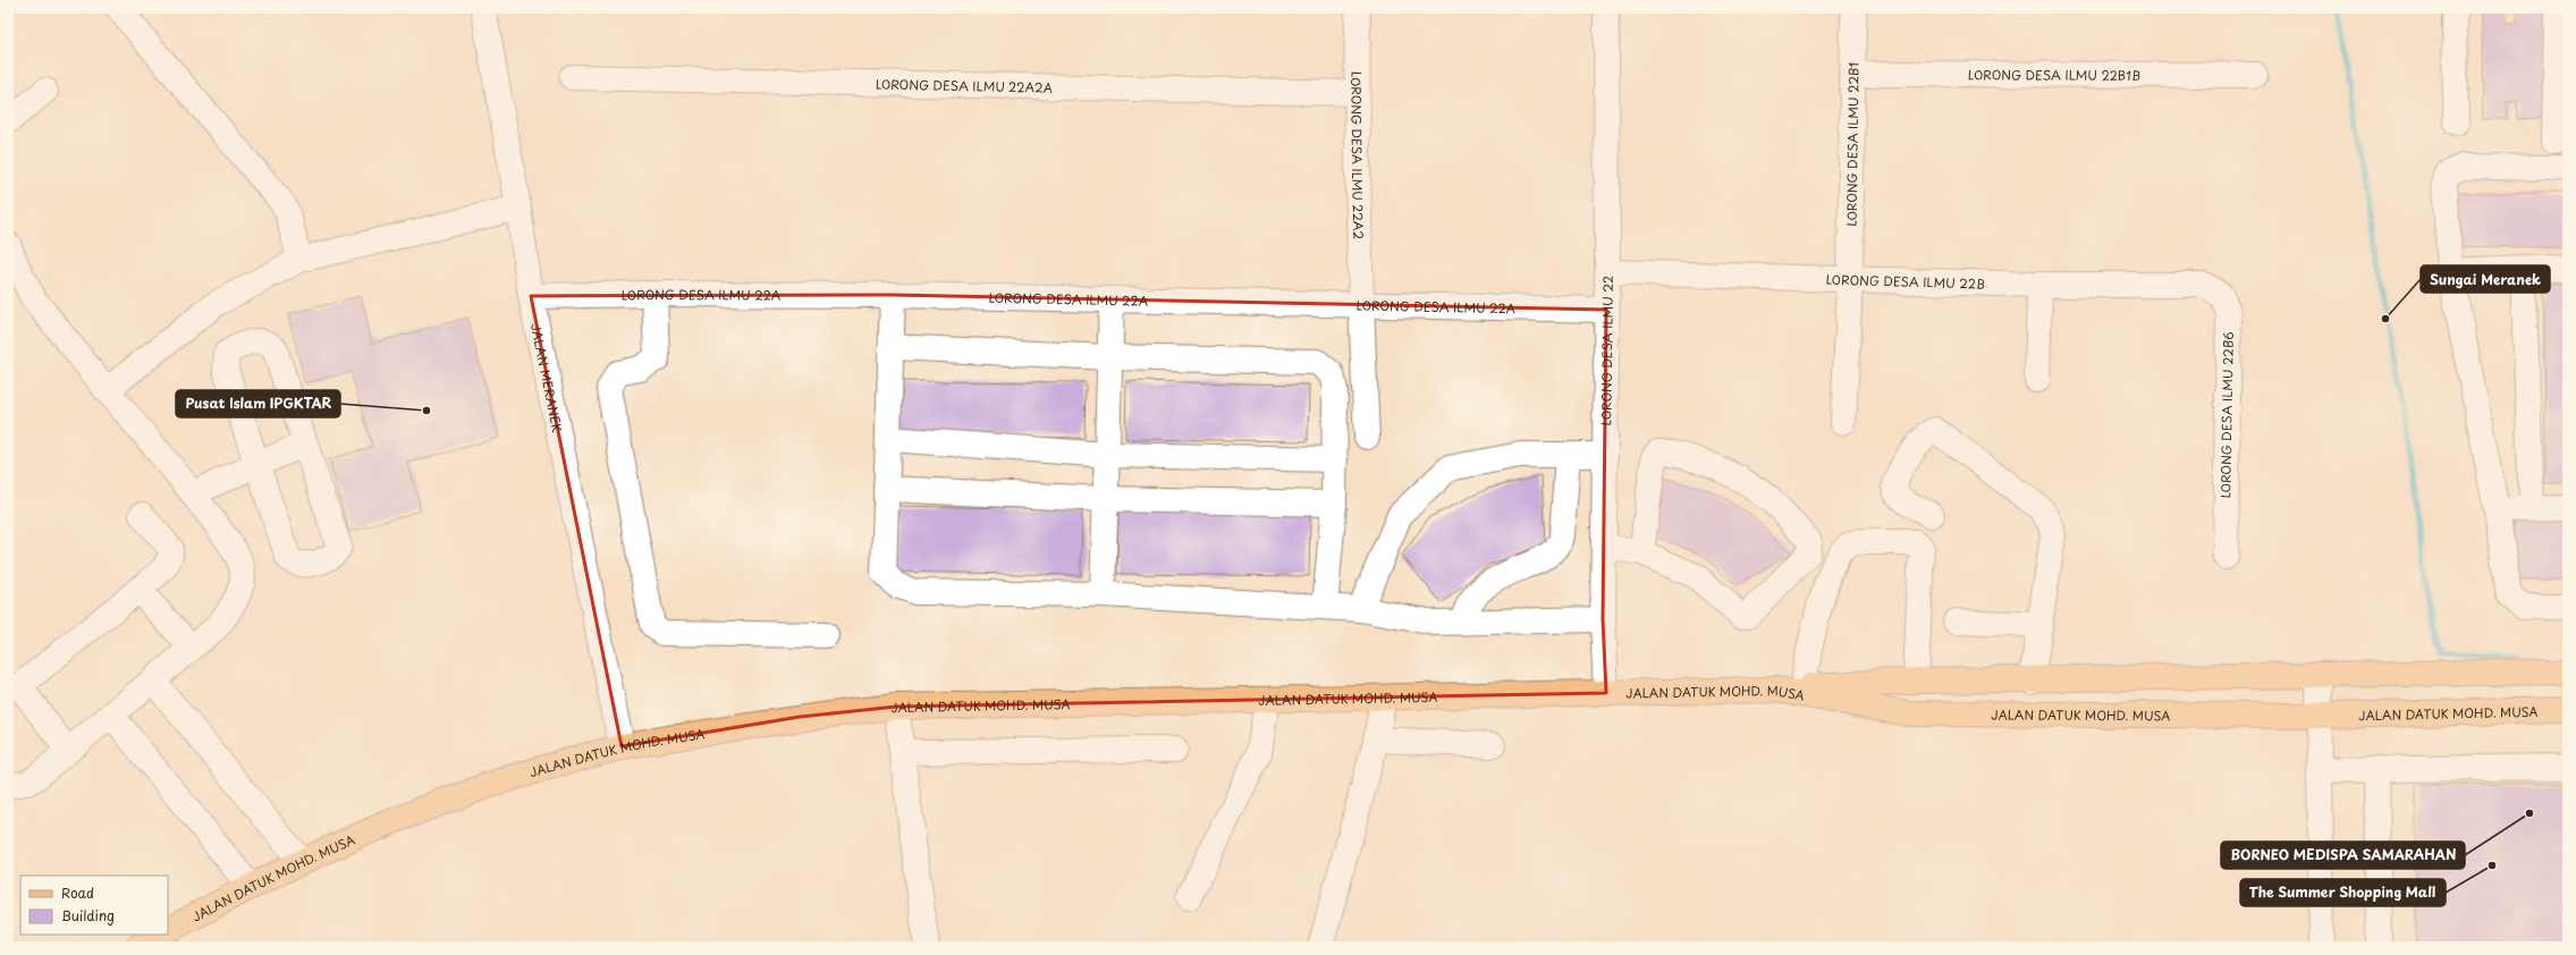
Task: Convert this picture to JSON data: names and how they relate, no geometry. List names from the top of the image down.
{
  "streets": {
    "main road": ["JALAN DATUK MOHD. MUSA"],
    "street": [
      "LORONG DESA ILMU 22B1B",
      "LORONG DESA ILMU 22A2A",
      "LORONG DESA ILMU 22B1",
      "LORONG DESA ILMU 22A2",
      "LORONG DESA ILMU 22B",
      "LORONG DESA ILMU 22A",
      "LORONG DESA ILMU 22",
      "JALAN MERANEK",
      "LORONG DESA ILMU 22B6"
    ]
  },
  "crossings": [
    ["LORONG DESA ILMU 22B1B", "LORONG DESA ILMU 22B1"],
    ["LORONG DESA ILMU 22A2A", "LORONG DESA ILMU 22A2"],
    ["LORONG DESA ILMU 22B1", "LORONG DESA ILMU 22B"],
    ["LORONG DESA ILMU 22A2", "LORONG DESA ILMU 22A"],
    ["LORONG DESA ILMU 22B", "LORONG DESA ILMU 22"],
    ["LORONG DESA ILMU 22B", "LORONG DESA ILMU 22B6"],
    ["LORONG DESA ILMU 22A", "LORONG DESA ILMU 22"],
    ["LORONG DESA ILMU 22A", "JALAN MERANEK"],
    ["LORONG DESA ILMU 22", "JALAN DATUK MOHD. MUSA"],
    ["JALAN MERANEK", "JALAN DATUK MOHD. MUSA"]
  ],
  "places": [
    "Sungai Meranek",
    "Pusat Islam IPGKTAR",
    "BORNEO MEDISPA SAMARAHAN",
    "The Summer Shopping Mall"
  ],
  "legend": ["Road", "Building"]
}
